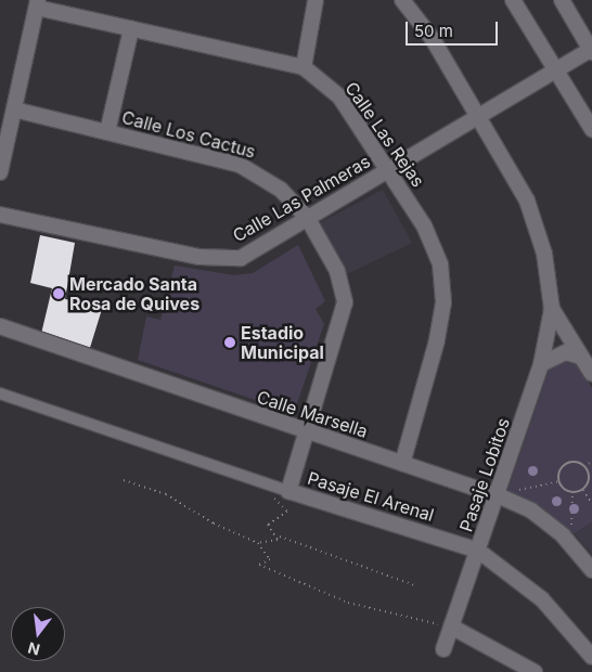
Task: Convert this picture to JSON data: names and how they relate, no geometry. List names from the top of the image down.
{
  "streets": {
    "street": [
      "Calle Los Cactus",
      "Calle Las Rejas",
      "Calle Las Palmeras",
      "Calle Marsella",
      "Pasaje Lobitos",
      "Pasaje El Arenal"
    ]
  },
  "crossings": [
    ["Calle Los Cactus", "Calle Las Palmeras"],
    ["Calle Los Cactus", "Calle Marsella"],
    ["Calle Los Cactus", "Pasaje El Arenal"],
    ["Calle Las Rejas", "Calle Las Palmeras"],
    ["Calle Las Rejas", "Calle Marsella"],
    ["Calle Marsella", "Pasaje Lobitos"],
    ["Pasaje Lobitos", "Pasaje El Arenal"]
  ],
  "places": ["Mercado Santa Rosa de Quives", "Estadio Municipal"],
  "scale_bar": "50 m",
  "north": "bottom"
}
